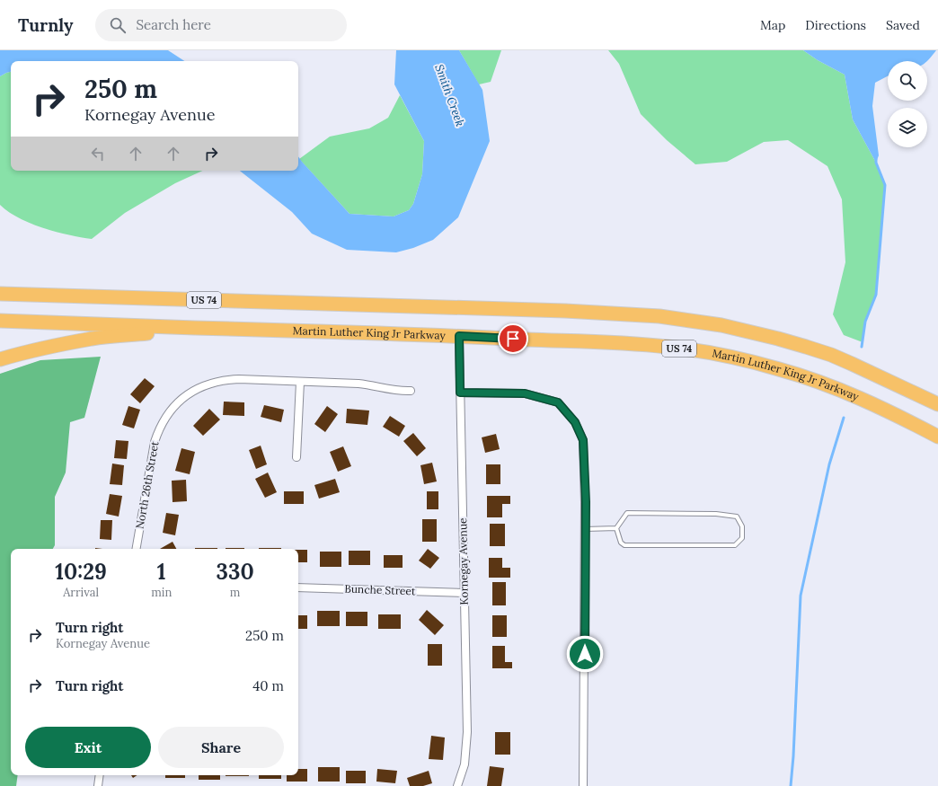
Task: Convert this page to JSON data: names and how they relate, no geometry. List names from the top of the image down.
{
  "streets": {
    "highway": ["US 74", "Martin Luther King Jr Parkway"],
    "street": ["North 26th Street", "Kornegay Avenue", "Bunche Street"]
  },
  "crossings": [
    ["Martin Luther King Jr Parkway", "Kornegay Avenue"],
    ["Kornegay Avenue", "Bunche Street"]
  ],
  "water": ["Smith Creek"],
  "page": {
    "header": "Turnly",
    "search": "Search here",
    "nav": ["Map", "Directions", "Saved"],
    "turn": ["250 m", "Kornegay Avenue"],
    "eta": [
      "10:29",
      "Arrival",
      "1",
      "min",
      "330",
      "m"
    ],
    "list": [
      {
        "name": "Turn right",
        "note": "Kornegay Avenue",
        "value": "250 m"
      },
      {
        "name": "Turn right",
        "value": "40 m"
      }
    ],
    "buttons": ["Exit", "Share"]
  }
}
